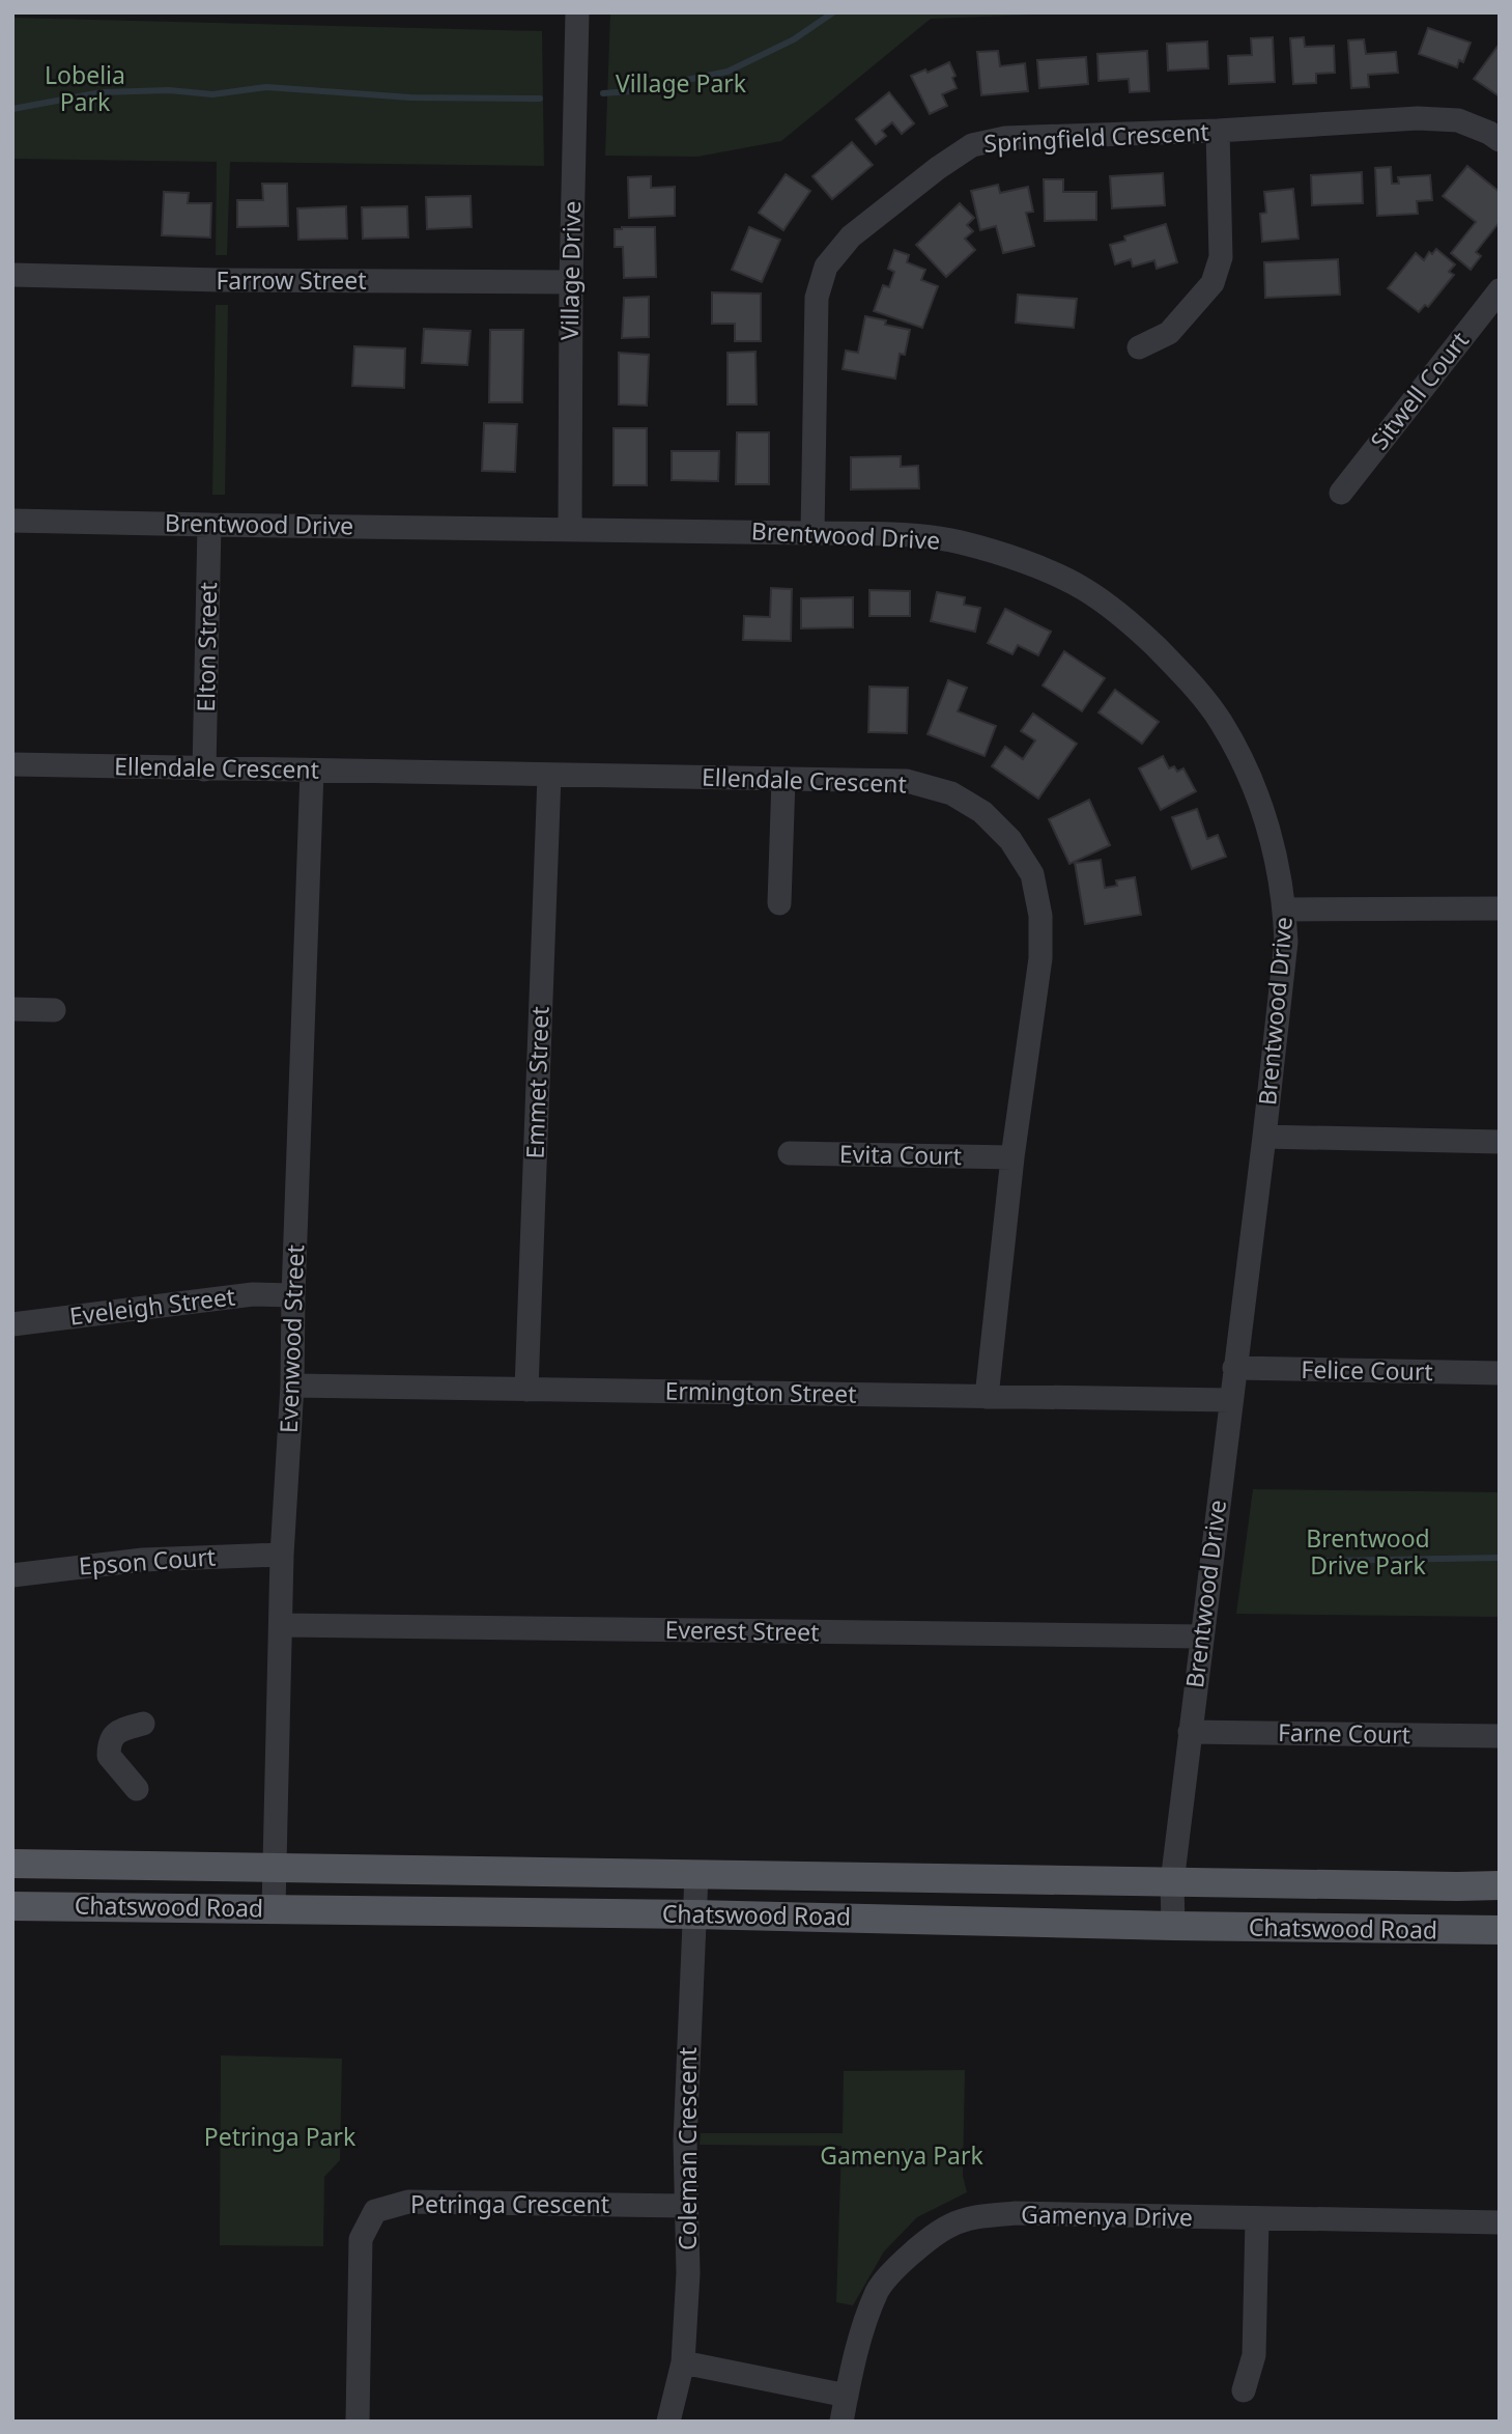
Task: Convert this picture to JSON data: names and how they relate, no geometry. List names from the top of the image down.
{
  "streets": {
    "main road": ["Chatswood Road"],
    "street": [
      "Springfield Crescent",
      "Village Drive",
      "Farrow Street",
      "Sitwell Court",
      "Brentwood Drive",
      "Elton Street",
      "Ellendale Crescent",
      "Emmet Street",
      "Evita Court",
      "Eveleigh Street",
      "Evenwood Street",
      "Felice Court",
      "Ermington Street",
      "Epson Court",
      "Everest Street",
      "Farne Court",
      "Coleman Crescent",
      "Petringa Crescent",
      "Gamenya Drive"
    ]
  },
  "crossings": [
    ["Springfield Crescent", "Brentwood Drive"],
    ["Village Drive", "Farrow Street"],
    ["Village Drive", "Brentwood Drive"],
    ["Brentwood Drive", "Elton Street"],
    ["Brentwood Drive", "Felice Court"],
    ["Brentwood Drive", "Ermington Street"],
    ["Brentwood Drive", "Everest Street"],
    ["Brentwood Drive", "Farne Court"],
    ["Brentwood Drive", "Chatswood Road"],
    ["Elton Street", "Ellendale Crescent"],
    ["Ellendale Crescent", "Emmet Street"],
    ["Ellendale Crescent", "Evita Court"],
    ["Ellendale Crescent", "Evenwood Street"],
    ["Ellendale Crescent", "Ermington Street"],
    ["Emmet Street", "Ermington Street"],
    ["Eveleigh Street", "Evenwood Street"],
    ["Evenwood Street", "Ermington Street"],
    ["Evenwood Street", "Epson Court"],
    ["Evenwood Street", "Everest Street"],
    ["Evenwood Street", "Chatswood Road"],
    ["Chatswood Road", "Coleman Crescent"],
    ["Coleman Crescent", "Petringa Crescent"]
  ],
  "parks": [
    "Lobelia Park",
    "Village Park",
    "Brentwood Drive Park",
    "Petringa Park",
    "Gamenya Park"
  ]
}
